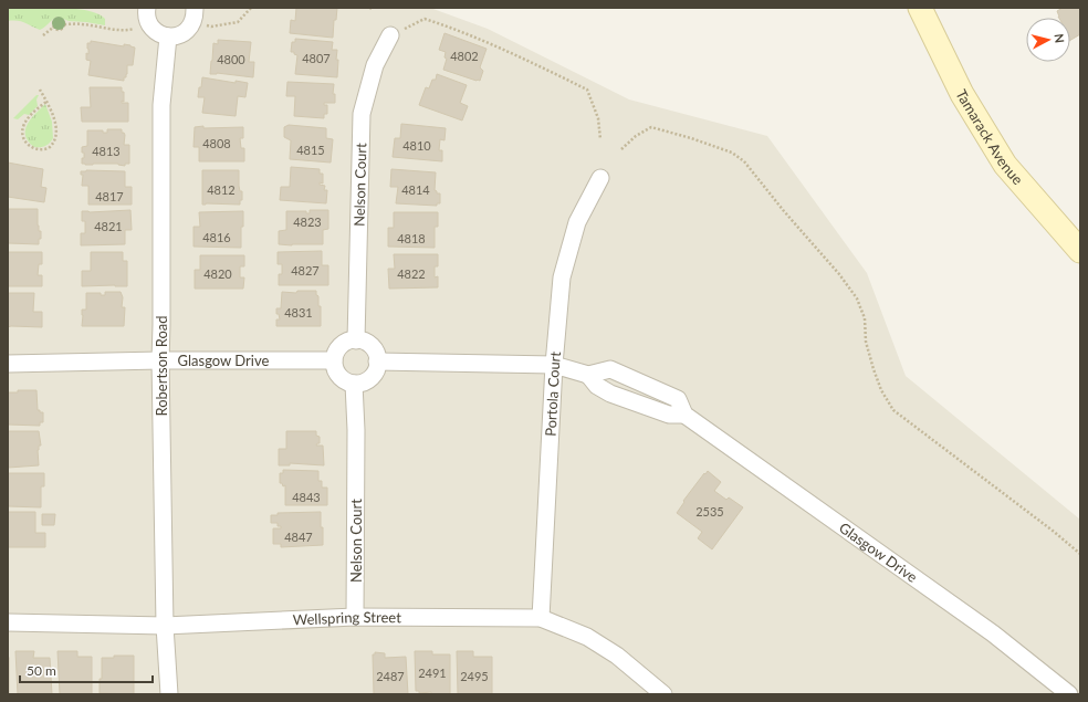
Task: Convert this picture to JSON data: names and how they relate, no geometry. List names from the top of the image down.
{
  "streets": {
    "main road": ["Tamarack Avenue"],
    "street": [
      "Nelson Court",
      "Glasgow Drive",
      "Robertson Road",
      "Portola Court",
      "Wellspring Street"
    ]
  },
  "crossings": [
    ["Nelson Court", "Glasgow Drive"],
    ["Nelson Court", "Wellspring Street"],
    ["Glasgow Drive", "Robertson Road"],
    ["Glasgow Drive", "Portola Court"],
    ["Robertson Road", "Wellspring Street"],
    ["Portola Court", "Wellspring Street"]
  ],
  "house_numbers": [
    "4802",
    "4807",
    "4800",
    "4808",
    "4810",
    "4815",
    "4813",
    "4812",
    "4814",
    "4817",
    "4823",
    "4821",
    "4816",
    "4818",
    "4827",
    "4820",
    "4822",
    "4831",
    "4843",
    "2535",
    "4847",
    "2491",
    "2487",
    "2495"
  ],
  "scale_bar": "50 m",
  "north": "right"
}
